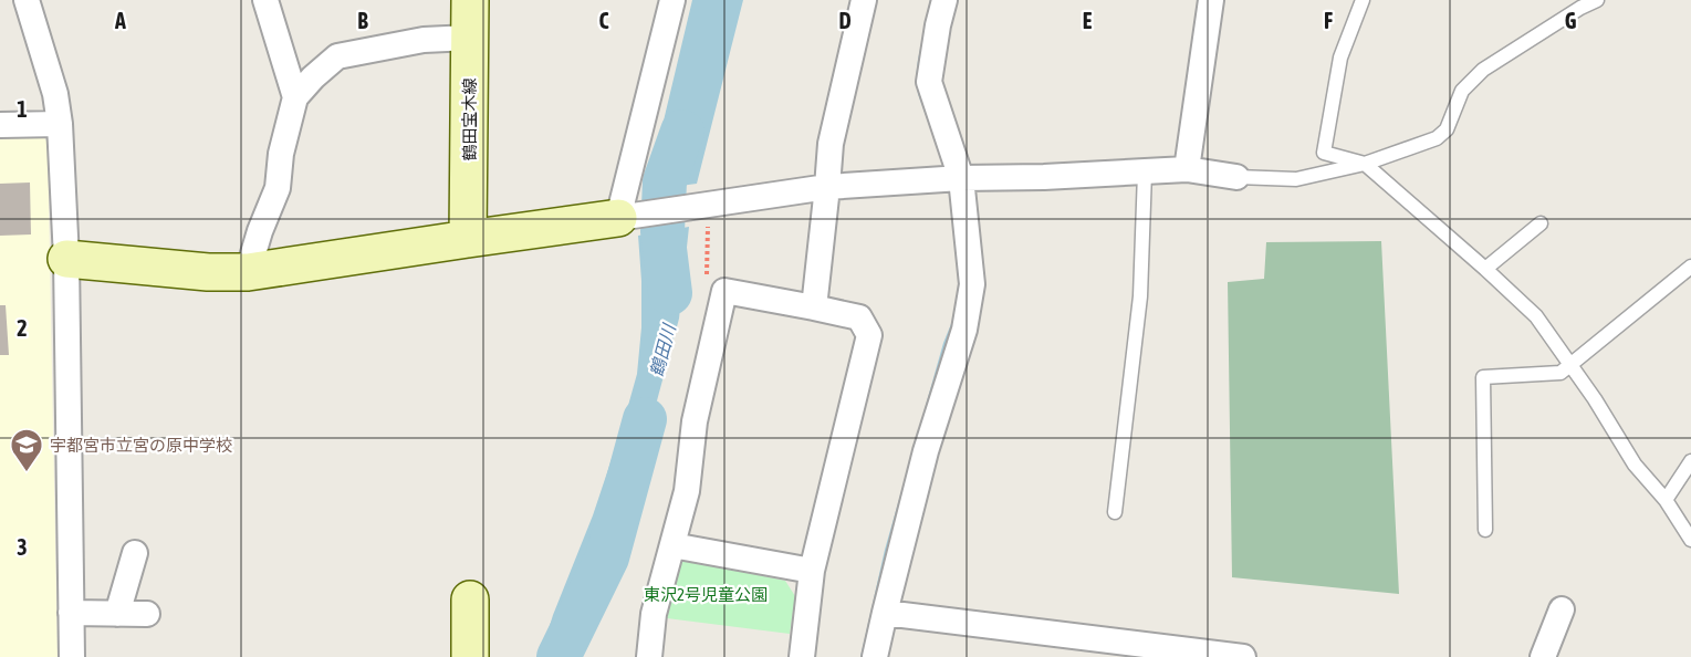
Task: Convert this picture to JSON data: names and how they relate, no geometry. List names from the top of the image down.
{
  "streets": {
    "street": ["鶴田宝木線"]
  },
  "water": ["鶴田川"],
  "parks": ["東沢2号児童公園"],
  "places": {
    "school or university": ["宇都宮市立宮の原中学校"]
  },
  "grid": {
    "columns": [
      "A",
      "B",
      "C",
      "D",
      "E",
      "F",
      "G"
    ],
    "rows": ["1", "2", "3"]
  }
}
